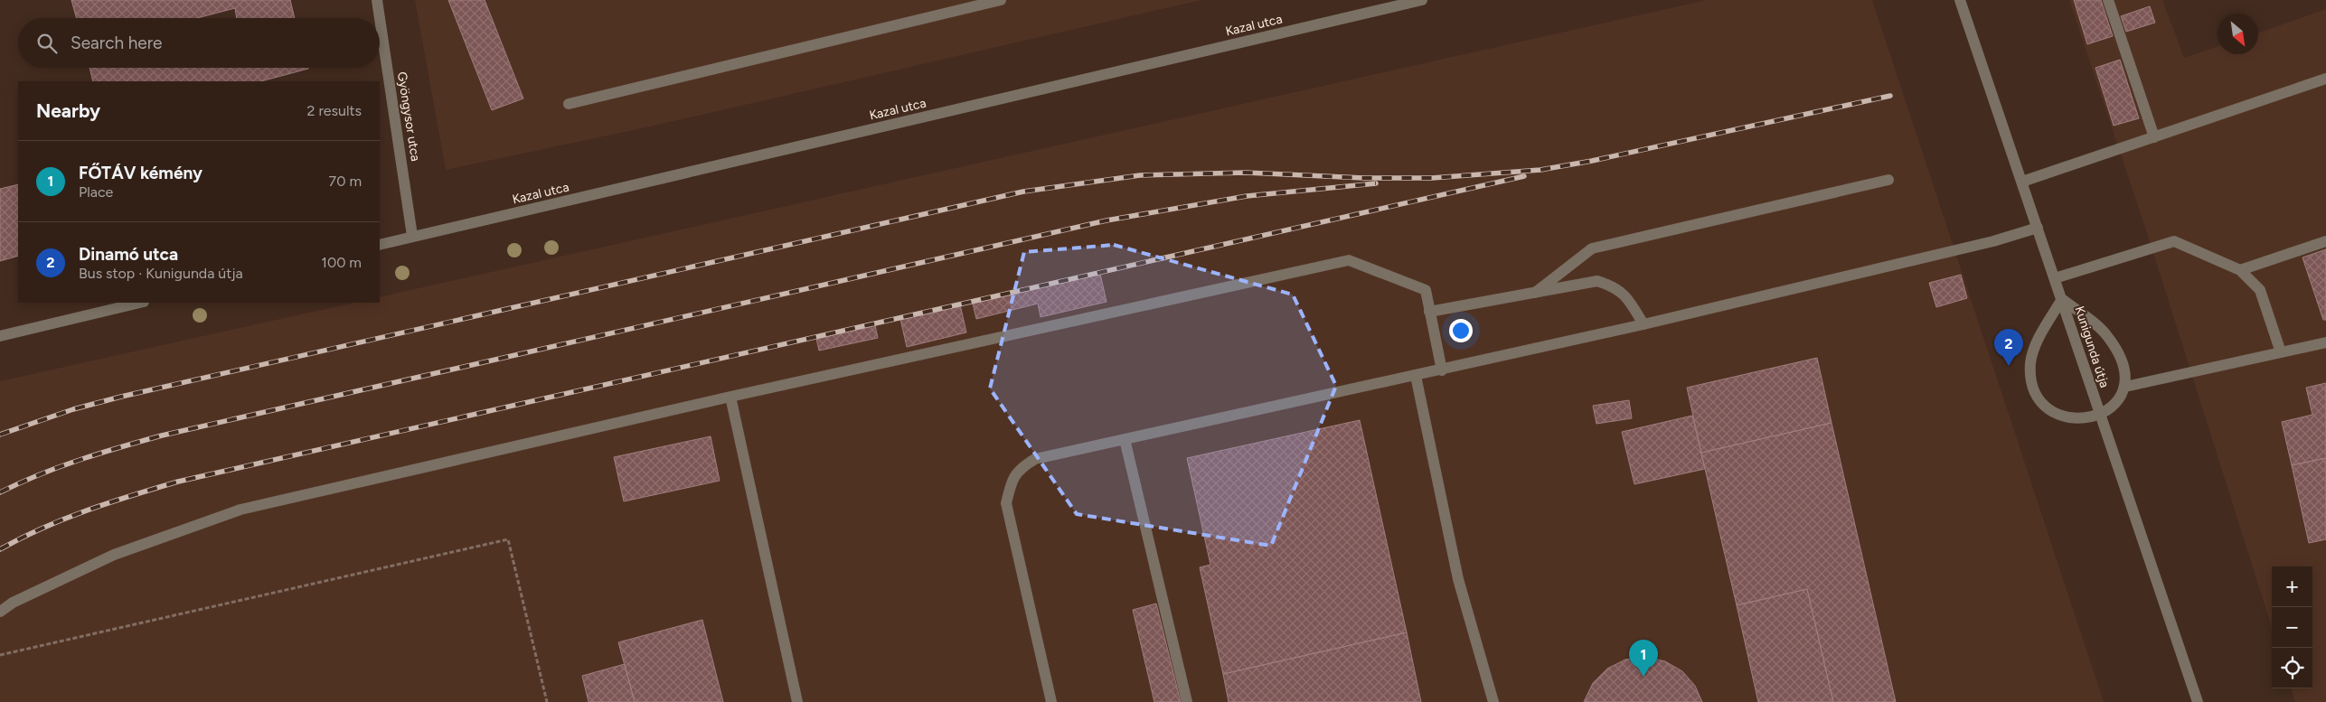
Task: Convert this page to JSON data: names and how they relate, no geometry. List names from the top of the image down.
{
  "streets": {
    "street": ["Kazal utca", "Gyöngysor utca", "Kunigunda útja"]
  },
  "crossings": [
    ["Kazal utca", "Gyöngysor utca"]
  ],
  "north": "bottom right",
  "page": {
    "search": "Search here",
    "heading": ["Nearby", "2 results"],
    "list": [
      {
        "mark": "1",
        "name": "FŐTÁV kémény",
        "note": "Place",
        "value": "70 m"
      },
      {
        "mark": "2",
        "name": "Dinamó utca",
        "note": "Bus stop · Kunigunda útja",
        "value": "100 m"
      }
    ],
    "pins": ["2", "1"],
    "map_buttons": ["+", "−"]
  }
}
